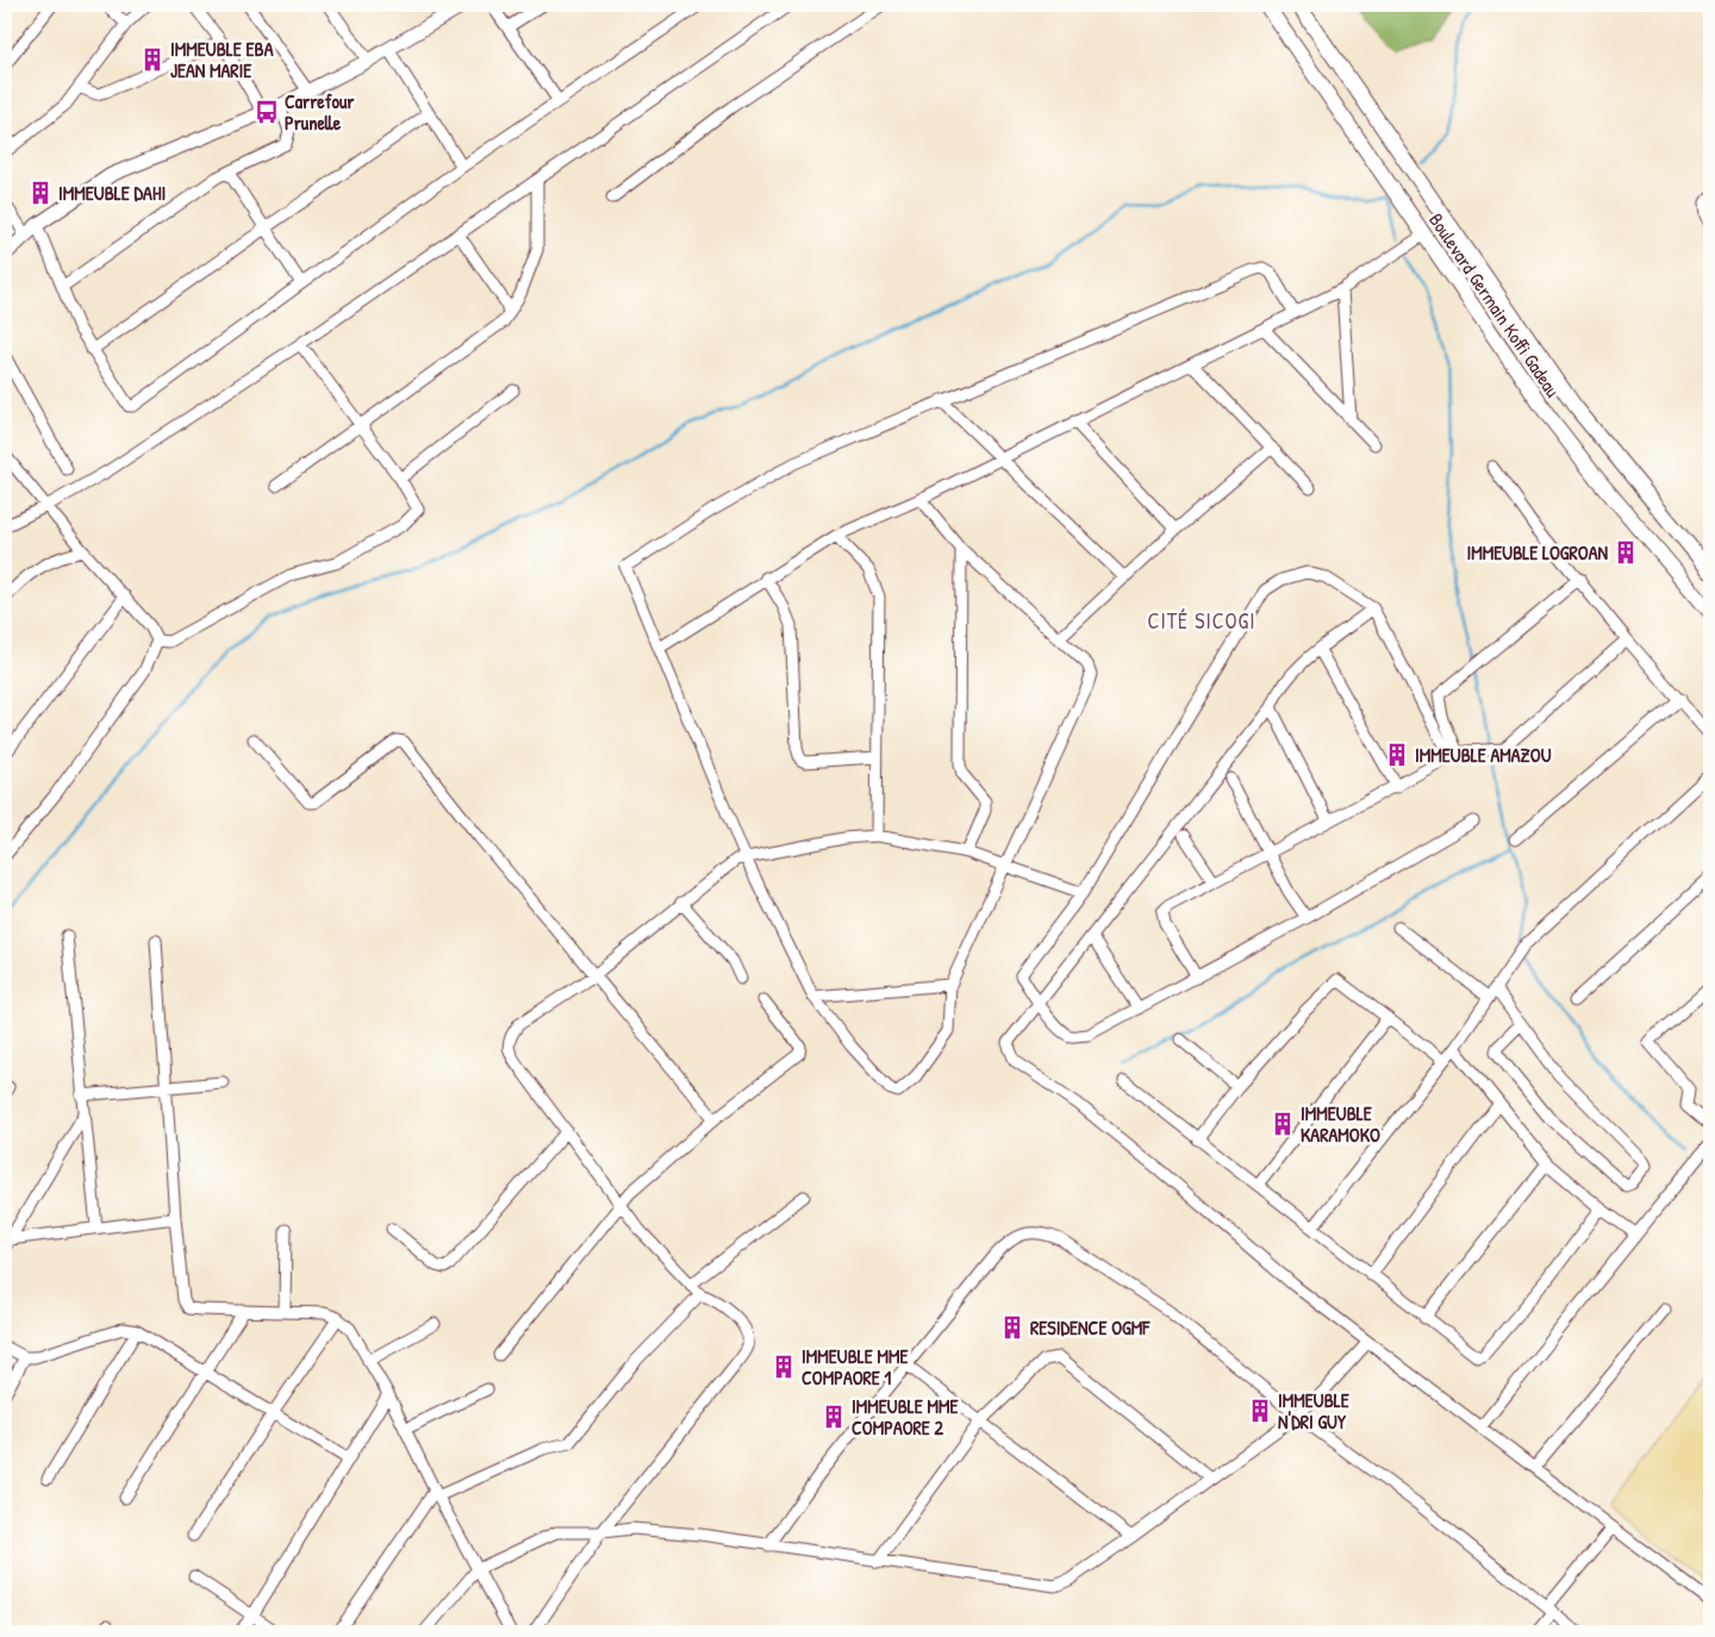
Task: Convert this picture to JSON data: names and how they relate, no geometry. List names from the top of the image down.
{
  "streets": {
    "main road": ["Boulevard Germain Koffi Gadeau"]
  },
  "districts": ["CITÉ SICOGI"],
  "places": {
    "building": [
      "IMMEUBLE EBA JEAN MARIE",
      "IMMEUBLE DAHI",
      "IMMEUBLE LOGROAN",
      "IMMEUBLE AMAZOU",
      "IMMEUBLE KARAMOKO",
      "RESIDENCE OGMF",
      "IMMEUBLE MME COMPAORE 1",
      "IMMEUBLE N'DRI GUY",
      "IMMEUBLE MME COMPAORE 2"
    ],
    "bus stop": ["Carrefour Prunelle"]
  }
}
